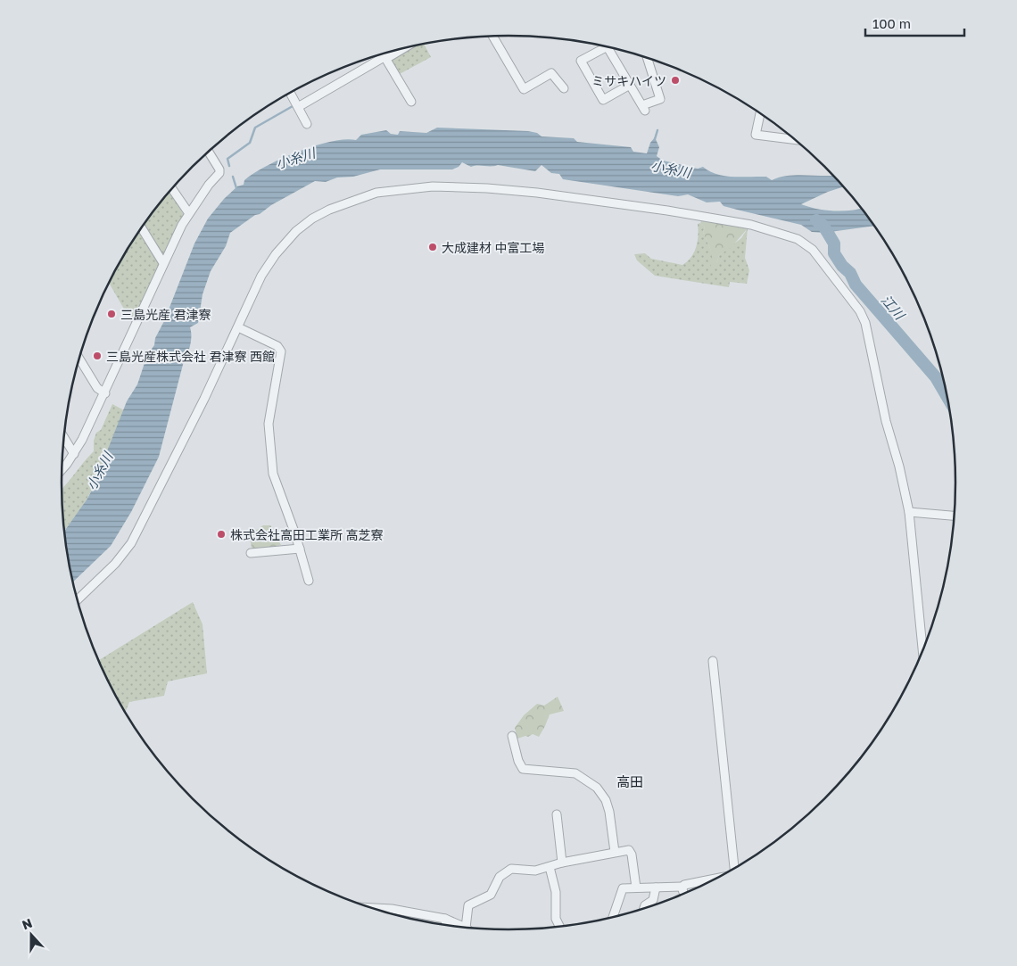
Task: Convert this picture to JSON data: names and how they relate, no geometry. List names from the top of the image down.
{
  "districts": ["高田"],
  "water": ["小糸川", "江川"],
  "places": [
    "ミサキハイツ",
    "大成建材 中富工場",
    "三島光産 君津寮",
    "三島光産株式会社 君津寮 西館",
    "株式会社高田工業所 高芝寮"
  ],
  "scale_bar": "100 m",
  "north": "top"
}
